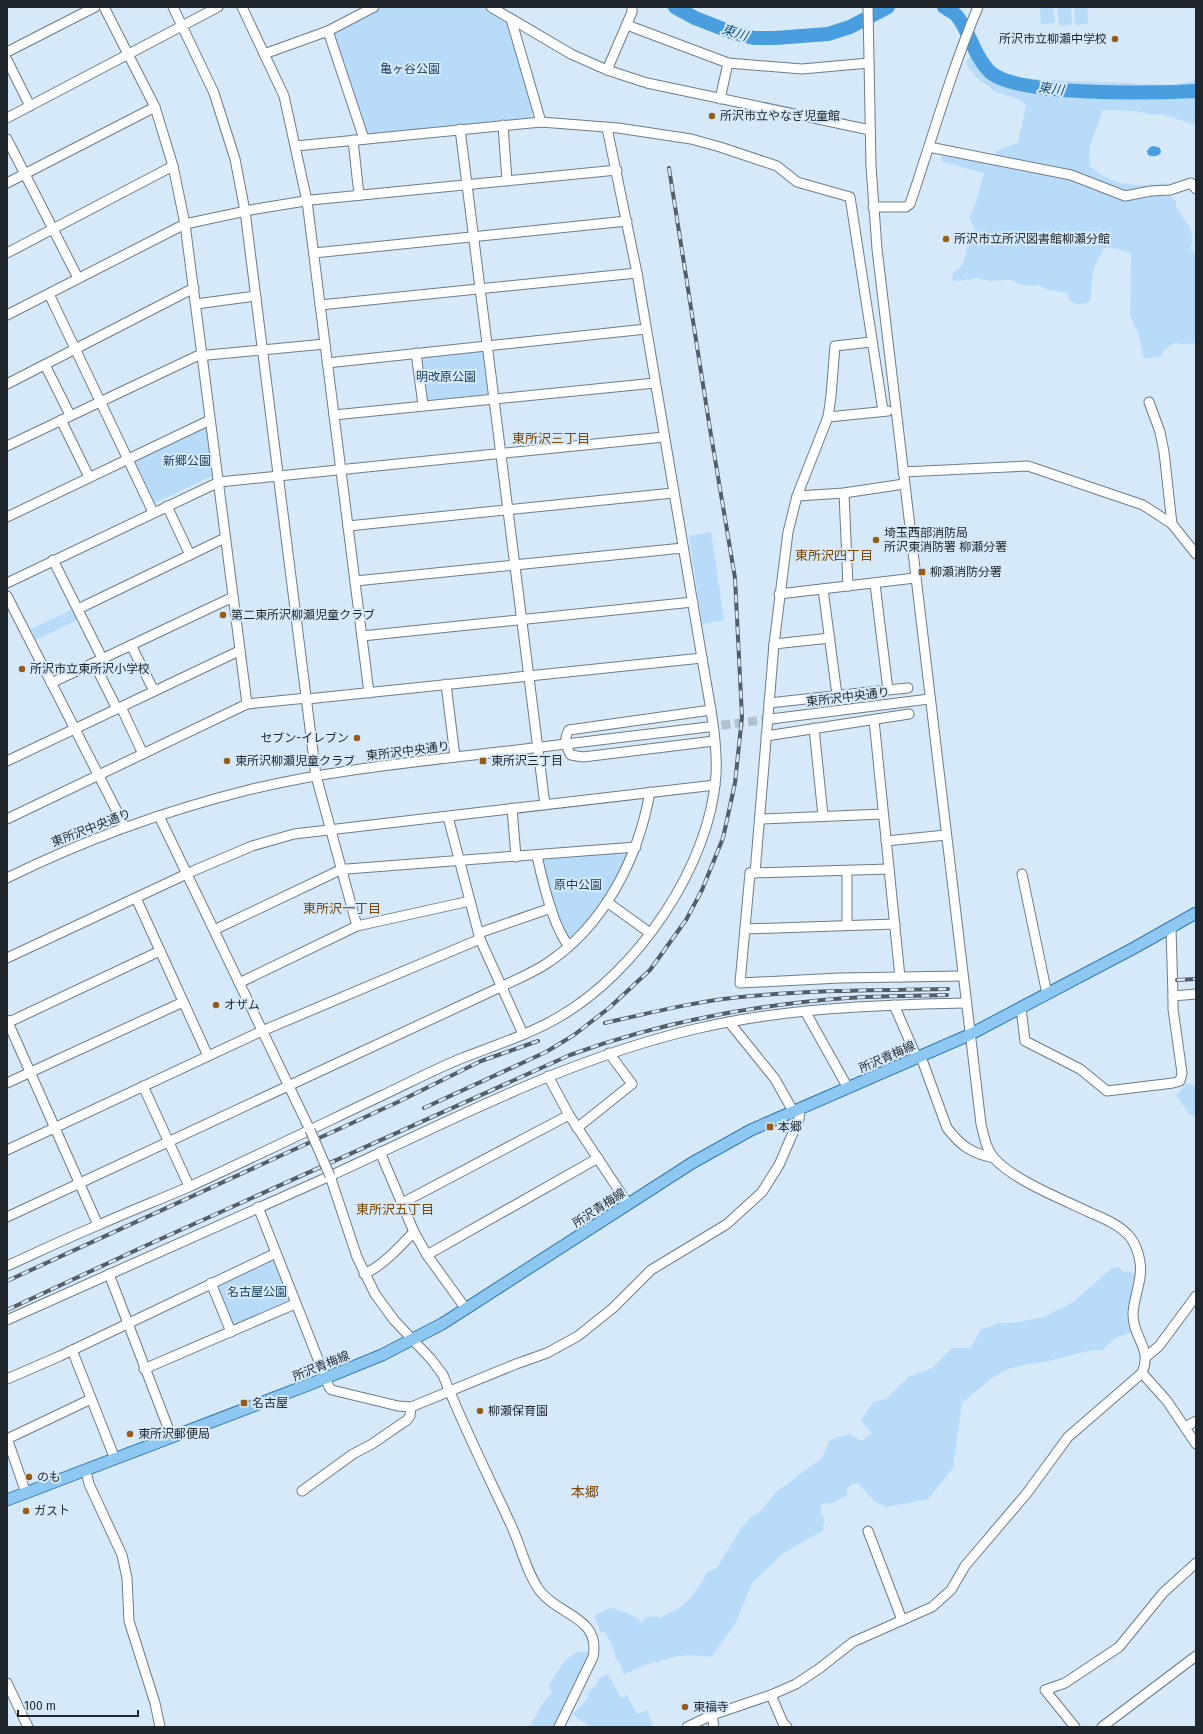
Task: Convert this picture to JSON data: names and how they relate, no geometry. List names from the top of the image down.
{
  "streets": {
    "main road": ["所沢青梅線"],
    "street": ["東所沢中央通り"]
  },
  "districts": [
    "東所沢三丁目",
    "東所沢四丁目",
    "東所沢一丁目",
    "東所沢五丁目",
    "本郷"
  ],
  "water": ["東川"],
  "parks": [
    "亀ヶ谷公園",
    "明改原公園",
    "新郷公園",
    "原中公園",
    "名古屋公園"
  ],
  "places": {
    "other": [
      "所沢市立柳瀬中学校",
      "所沢市立やなぎ児童館",
      "所沢市立所沢図書館柳瀬分館",
      "埼玉西部消防局 所沢東消防署 柳瀬分署",
      "第二東所沢柳瀬児童クラブ",
      "所沢市立東所沢小学校",
      "セブン-イレブン",
      "東所沢柳瀬児童クラブ",
      "オザム",
      "柳瀬保育園",
      "東所沢郵便局",
      "のも",
      "ガスト",
      "東福寺"
    ],
    "transit": [
      "柳瀬消防分署",
      "東所沢三丁目",
      "本郷",
      "名古屋"
    ]
  },
  "scale_bar": "100 m"
}
